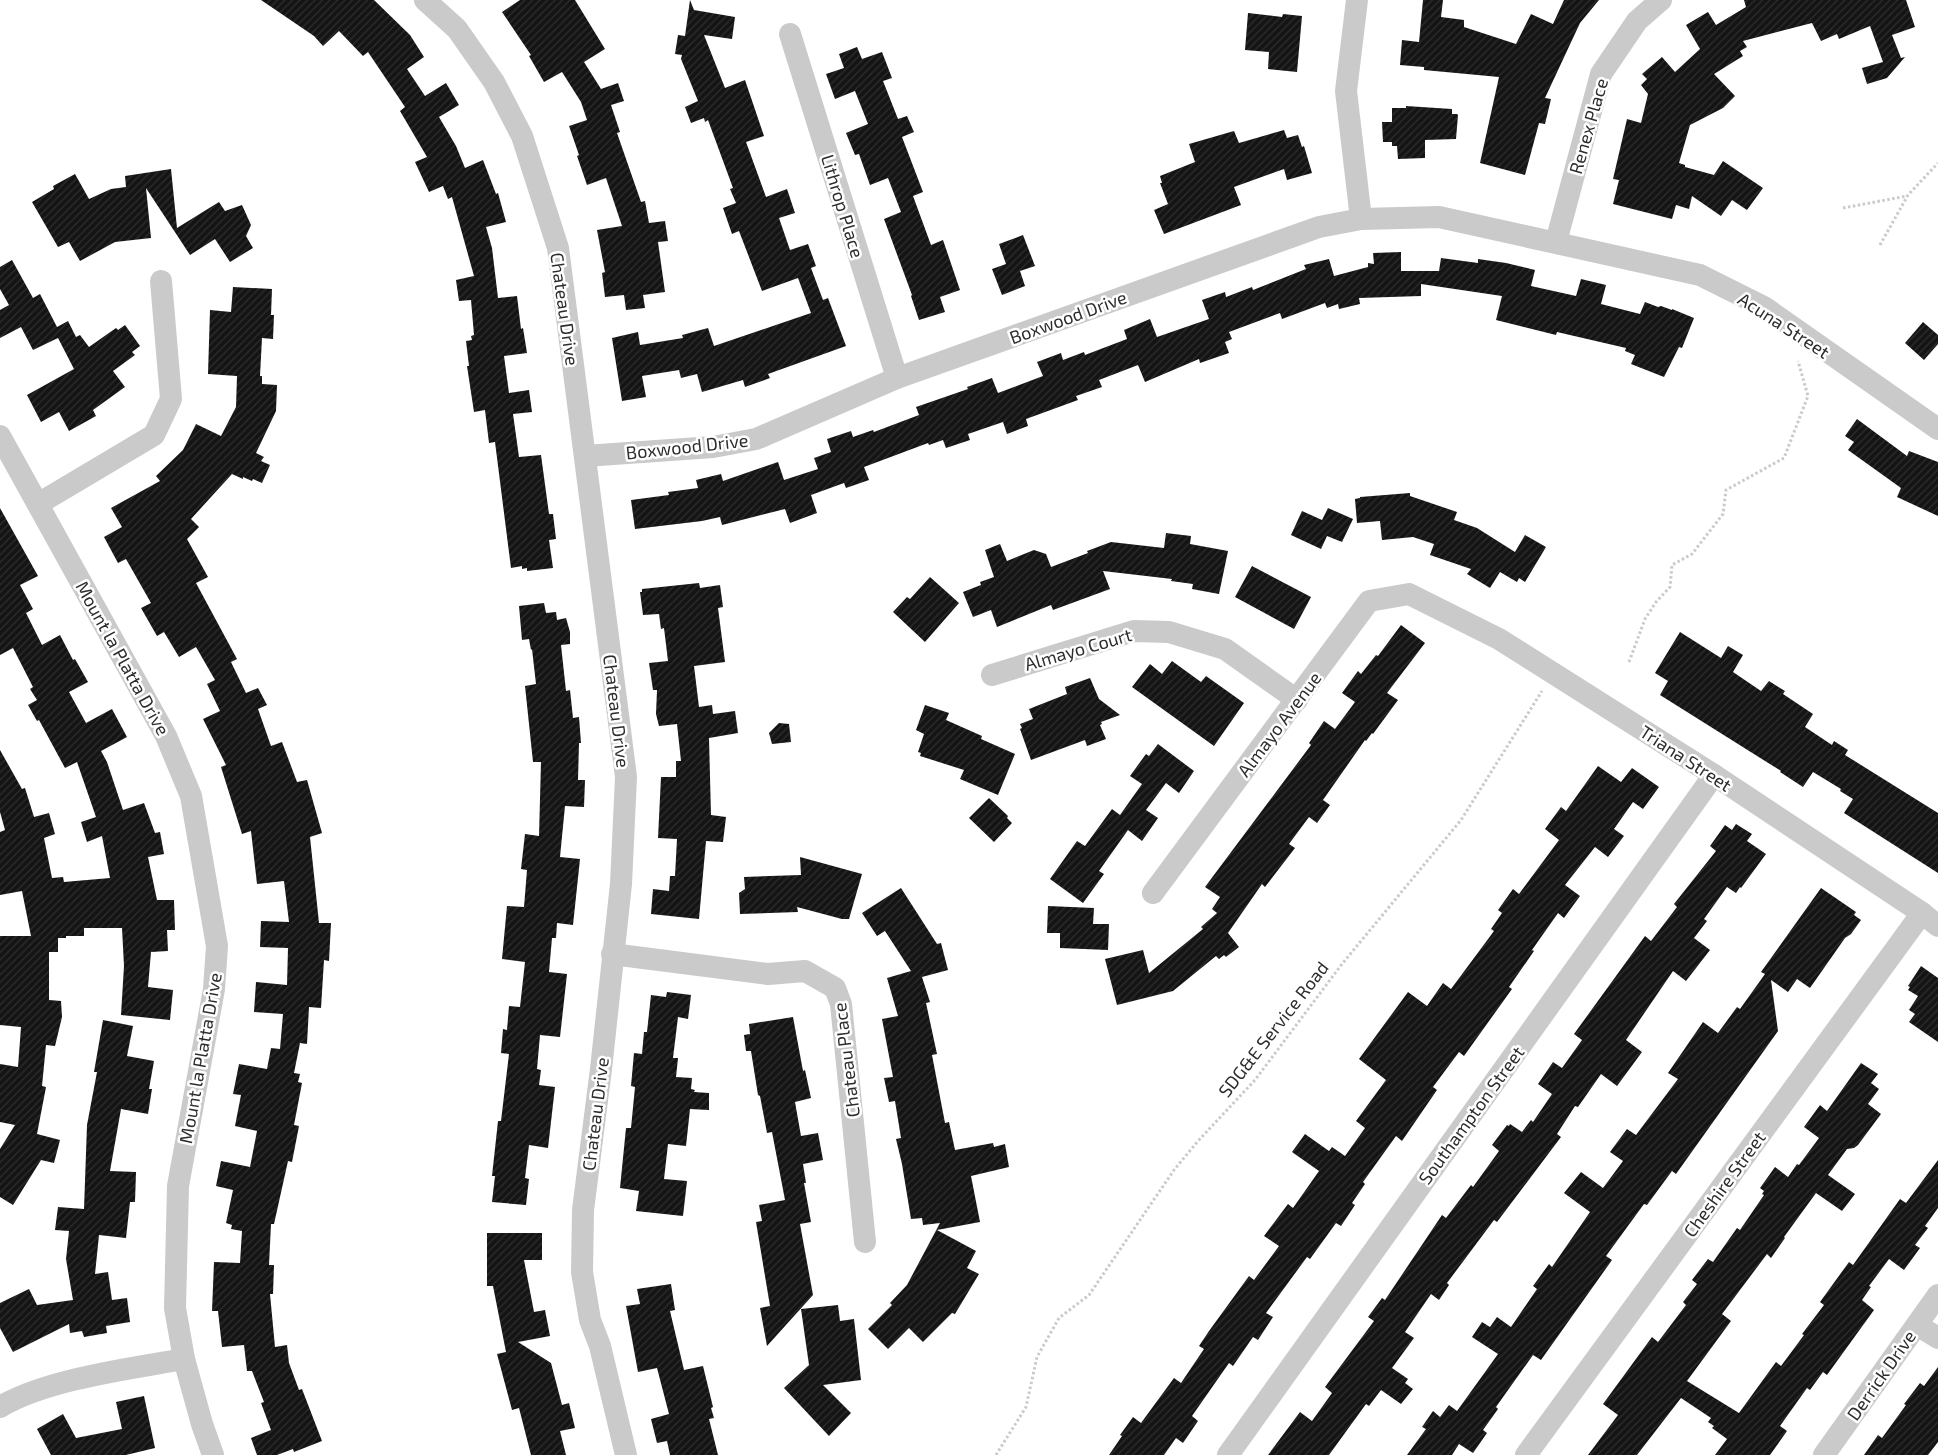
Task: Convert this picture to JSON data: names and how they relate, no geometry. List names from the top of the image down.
{
  "streets": {
    "street": [
      "Renex Place",
      "Lithrop Place",
      "Chateau Drive",
      "Boxwood Drive",
      "Acuna Street",
      "Almayo Court",
      "Mount la Platta Drive",
      "Almayo Avenue",
      "Triana Street",
      "Chateau Place",
      "Southampton Street",
      "Cheshire Street",
      "Derrick Drive"
    ],
    "path": ["SDG&E Service Road"]
  },
  "crossings": [
    ["Renex Place", "Boxwood Drive"],
    ["Renex Place", "Acuna Street"],
    ["Lithrop Place", "Boxwood Drive"],
    ["Chateau Drive", "Boxwood Drive"],
    ["Chateau Drive", "Chateau Place"],
    ["Boxwood Drive", "Acuna Street"],
    ["Almayo Court", "Almayo Avenue"],
    ["Almayo Avenue", "Triana Street"],
    ["Triana Street", "SDG&E Service Road"],
    ["Triana Street", "Southampton Street"],
    ["Triana Street", "Cheshire Street"]
  ]
}
